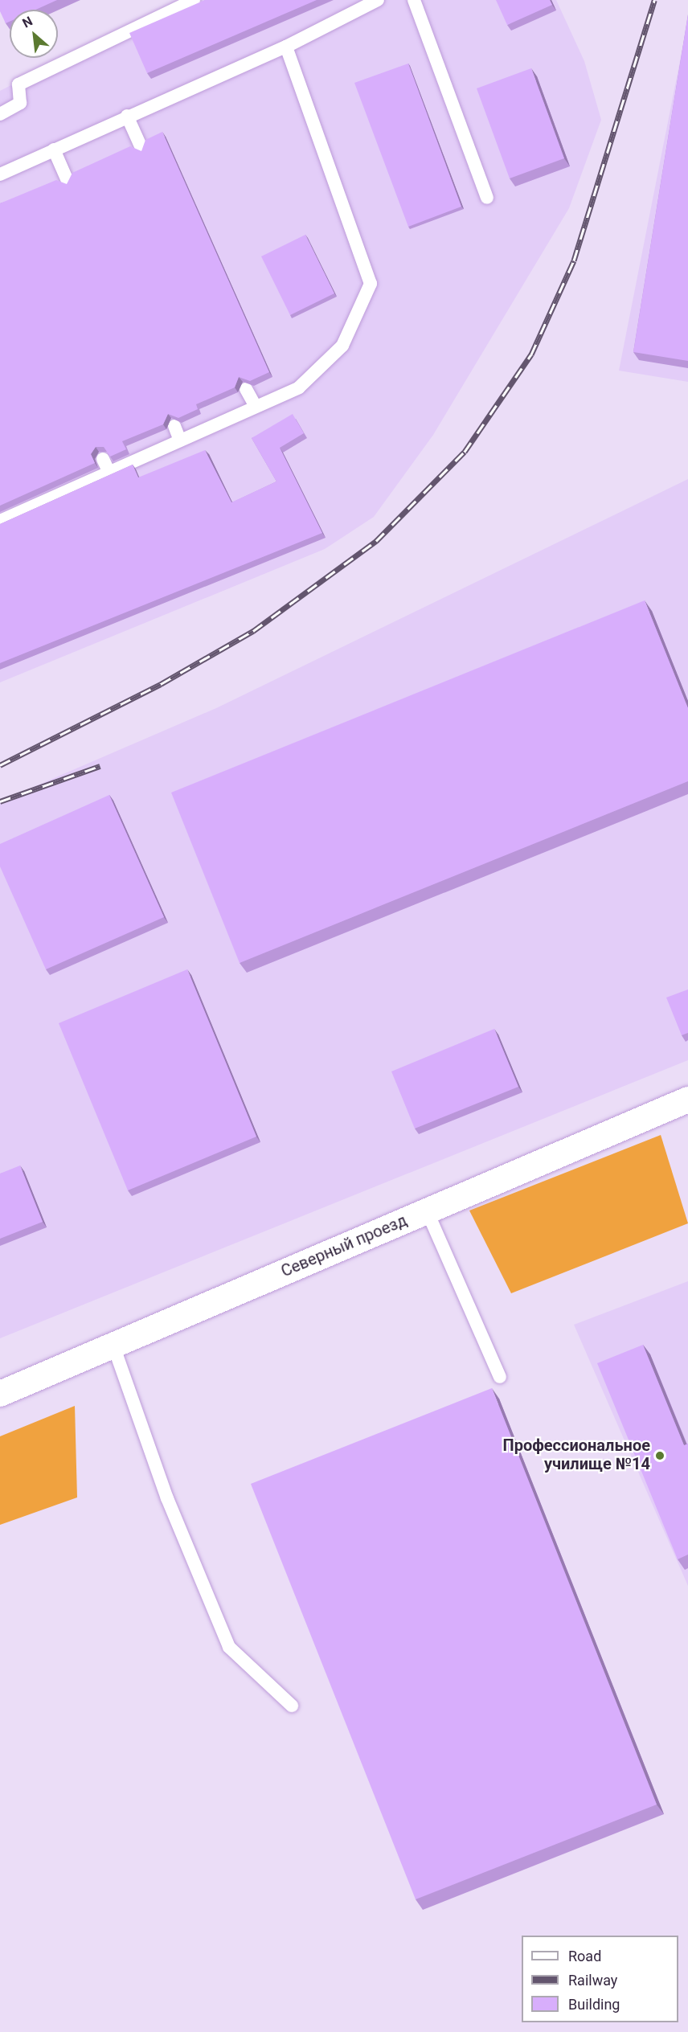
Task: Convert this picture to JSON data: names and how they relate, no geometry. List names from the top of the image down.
{
  "streets": {
    "street": ["Северный проезд"]
  },
  "places": ["Профессиональное училище №14"],
  "legend": ["Road", "Railway", "Building"],
  "north": "top left"
}
